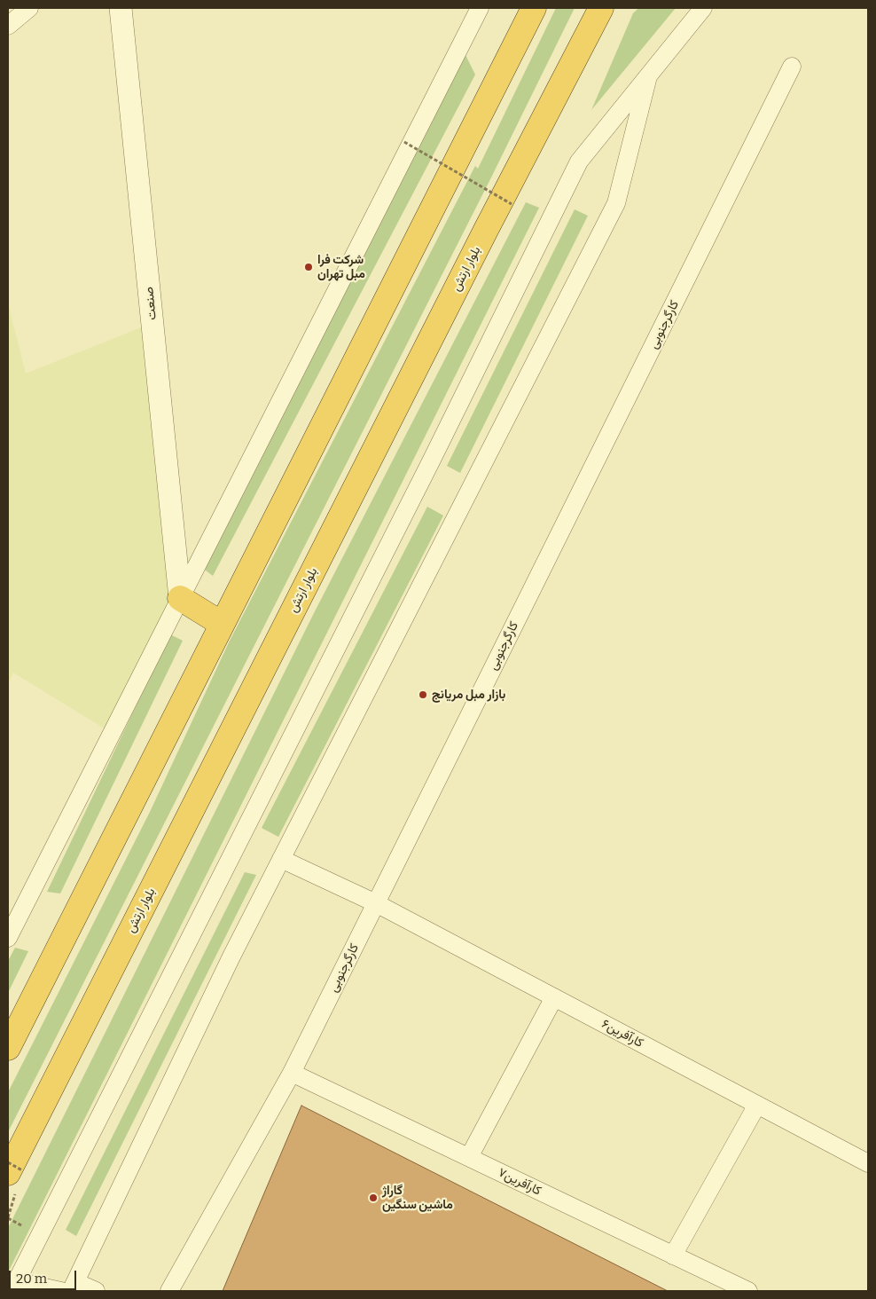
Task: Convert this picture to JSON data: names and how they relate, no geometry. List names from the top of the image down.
{
  "streets": {
    "highway": ["بلوار ارتش"],
    "street": [
      "صنعت",
      "کارگرجنوبی",
      "کارآفرین۶",
      "کارآفرین۷"
    ]
  },
  "crossings": [
    ["کارگرجنوبی", "کارآفرین۶"],
    ["کارگرجنوبی", "کارآفرین۷"]
  ],
  "places": ["شرکت فرا مبل تهران", "بازار مبل مریانج", "گاراژ ماشین سنگین"],
  "scale_bar": "20 m"
}
